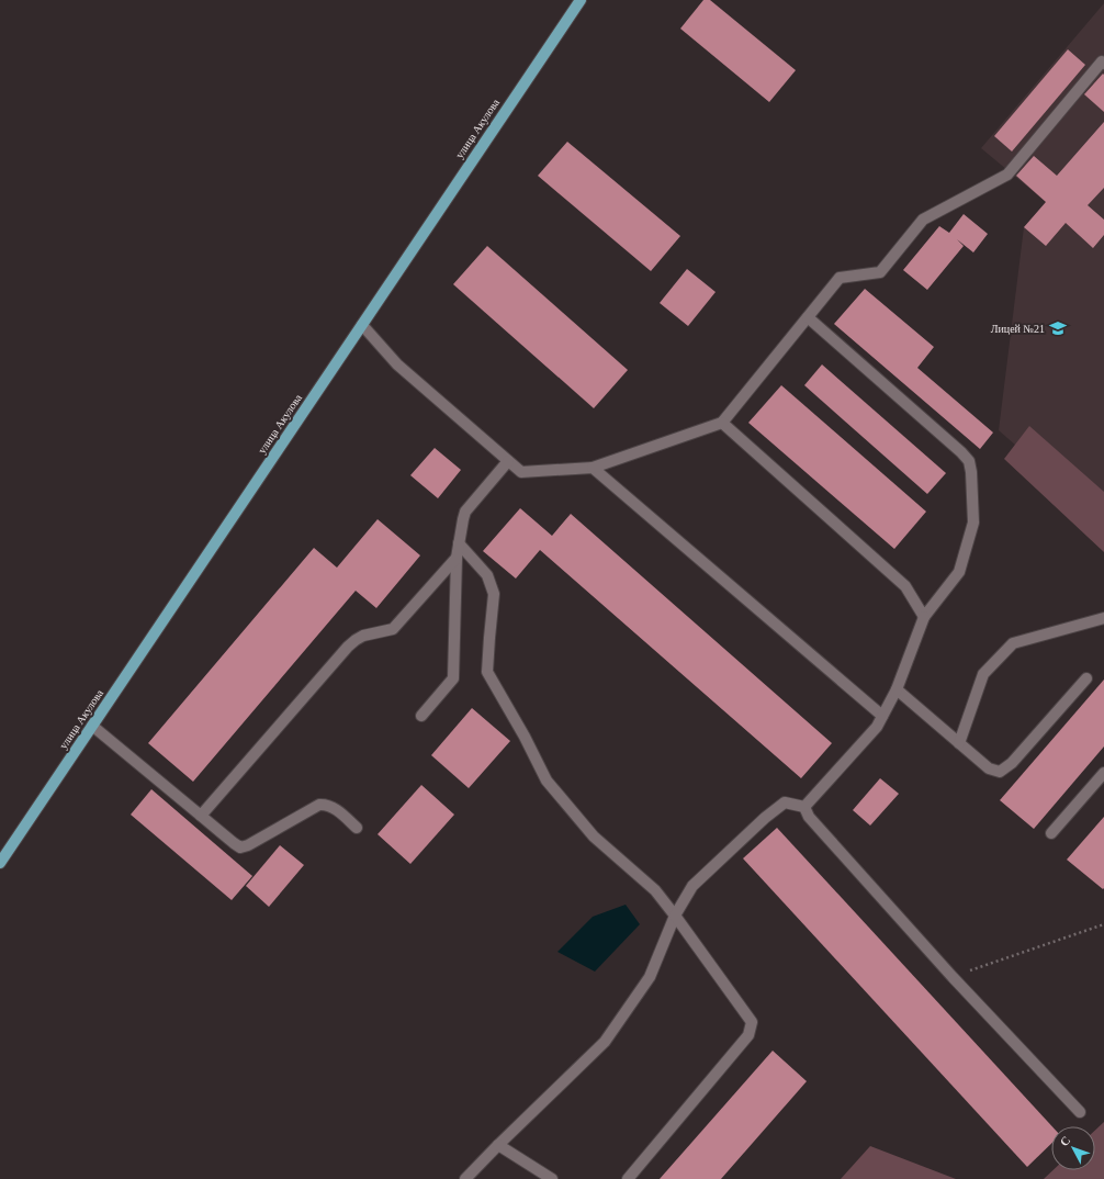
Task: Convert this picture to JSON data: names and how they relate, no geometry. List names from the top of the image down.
{
  "streets": {
    "main road": ["улица Акулова"]
  },
  "places": {
    "school or university": ["Лицей №21"]
  },
  "north": "top left"
}
